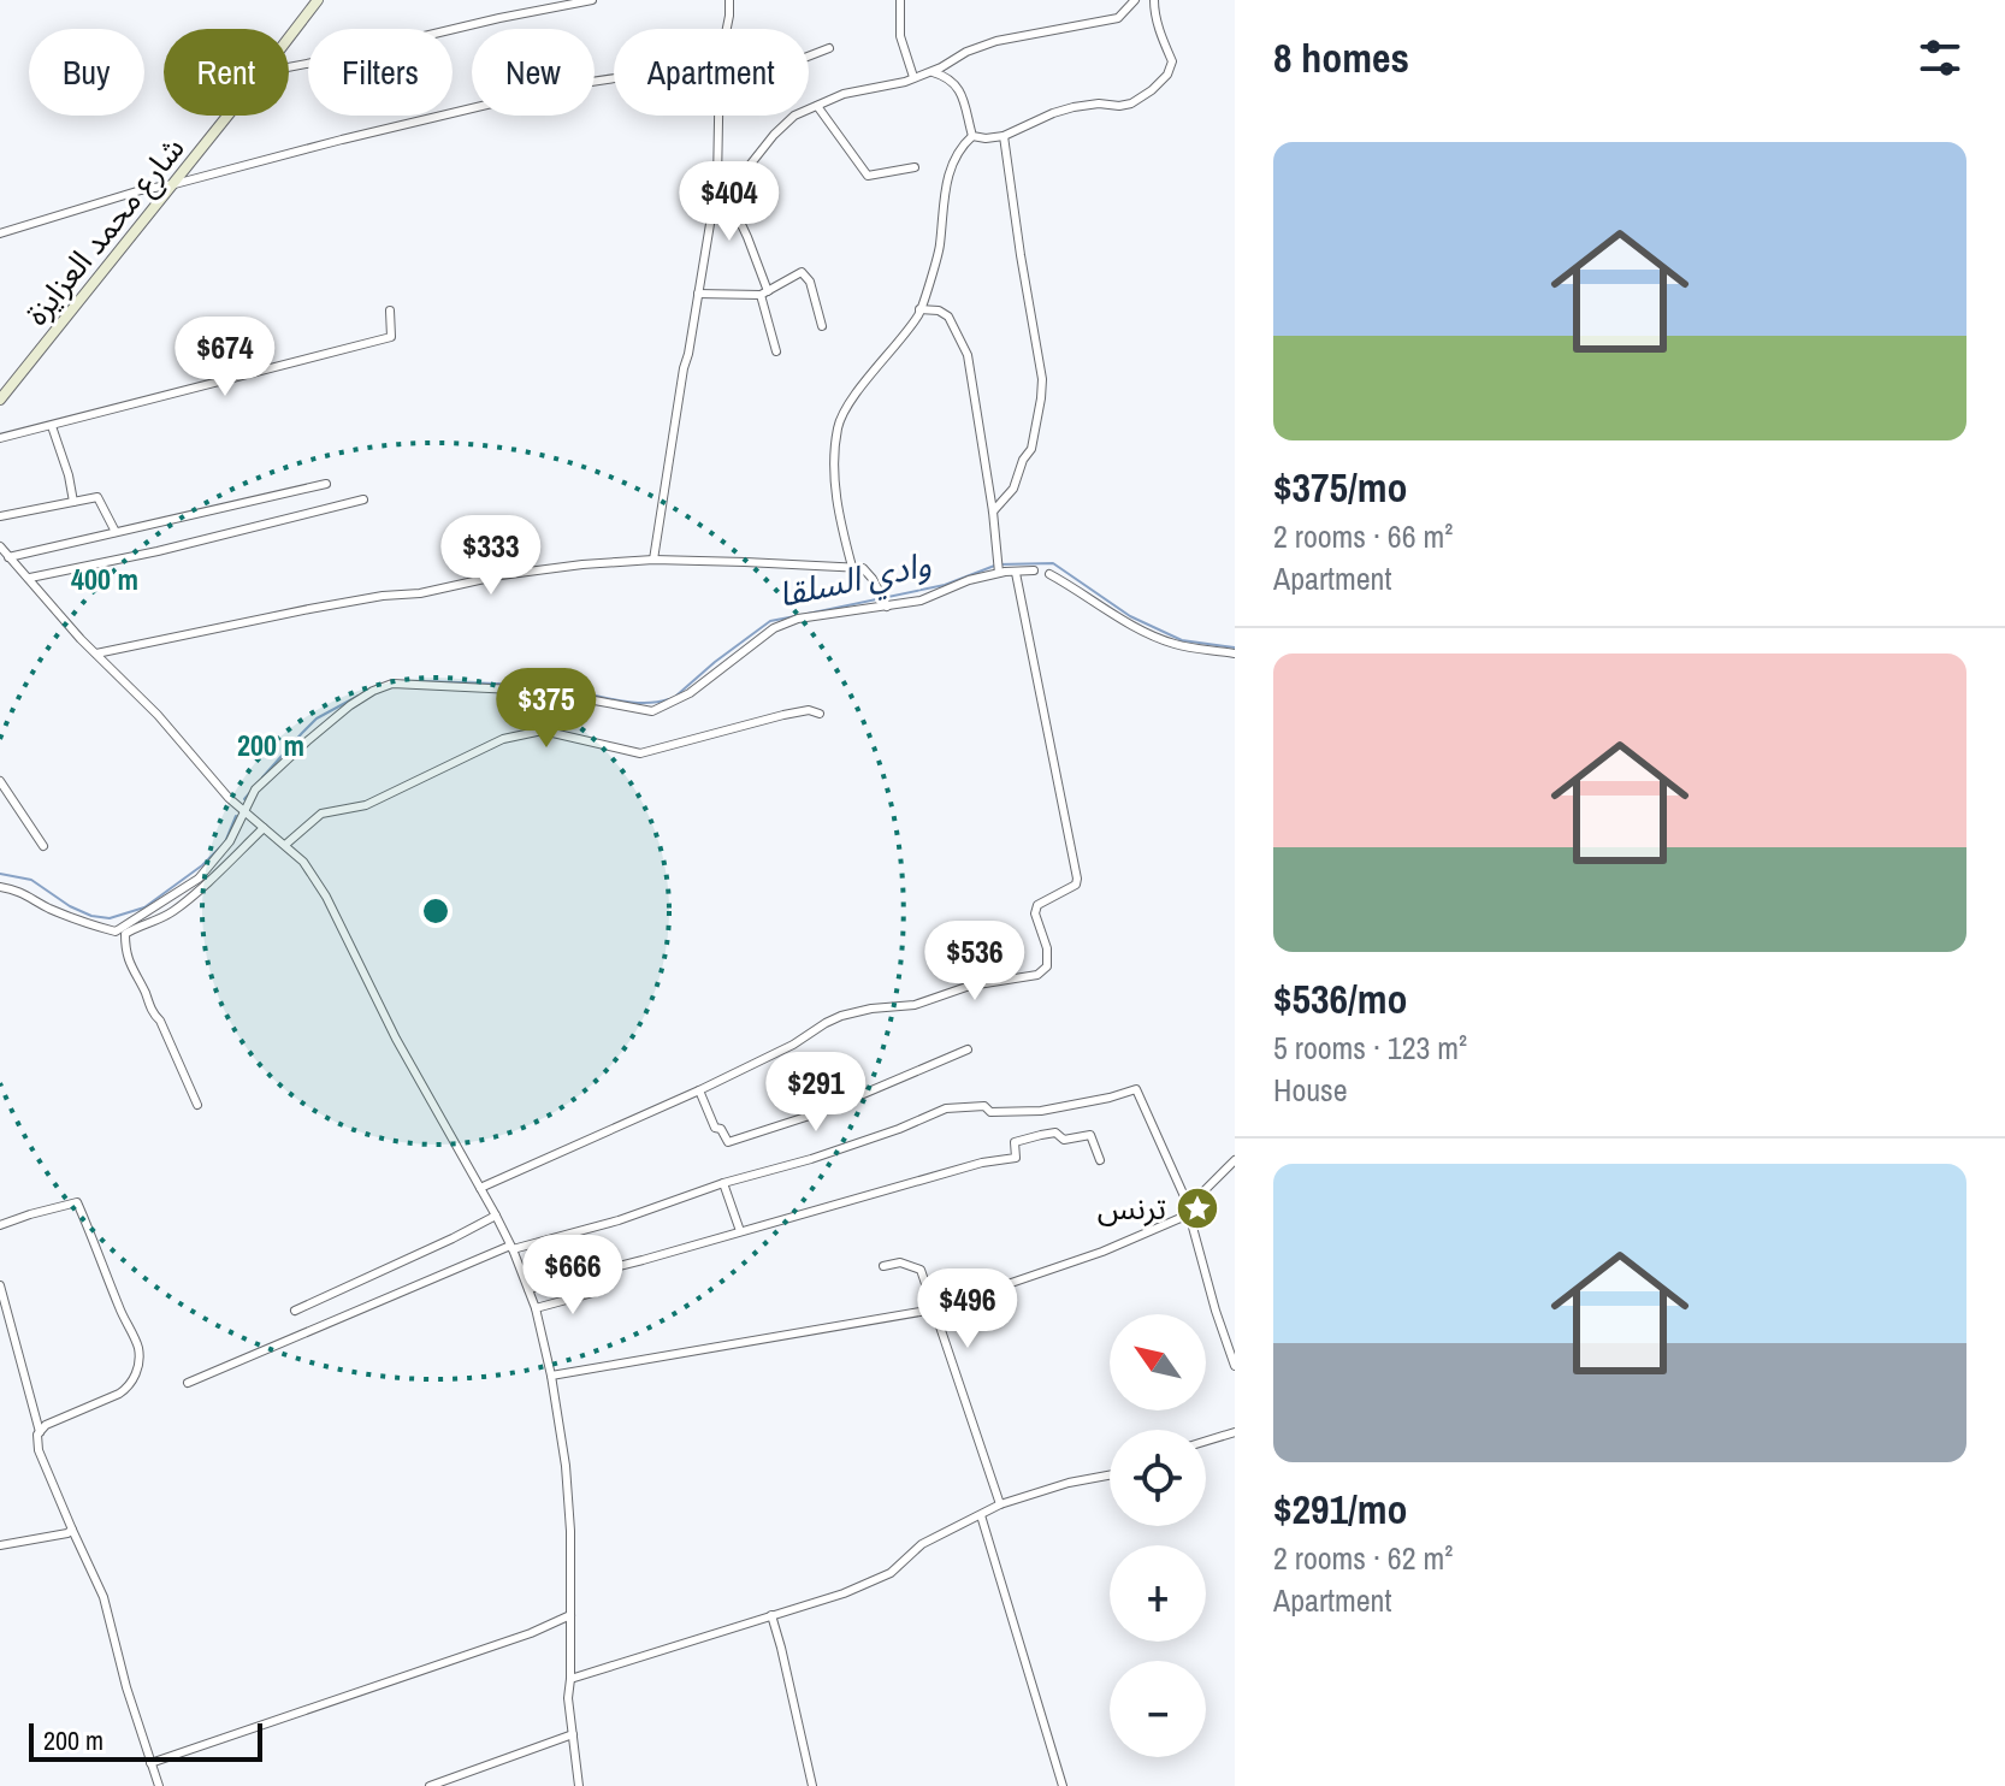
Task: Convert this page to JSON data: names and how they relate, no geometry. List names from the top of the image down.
{
  "streets": {
    "main road": ["شارع محمد العزايزة"]
  },
  "water": ["وادي السلقا"],
  "places": {
    "place": ["ترنس"]
  },
  "scale_bar": "200 m",
  "north": "top left",
  "page": {
    "heading": "8 homes",
    "chip": [
      "Buy",
      "Rent",
      "Filters",
      "New",
      "Apartment"
    ],
    "list": [
      {
        "name": "$375/mo",
        "note": "2 rooms · 66 m² · Apartment"
      },
      {
        "name": "$536/mo",
        "note": "5 rooms · 123 m² · House"
      },
      {
        "name": "$291/mo",
        "note": "2 rooms · 62 m² · Apartment"
      }
    ],
    "price": [
      "$404",
      "$674",
      "$333",
      "$375",
      "$536",
      "$291",
      "$666",
      "$496"
    ],
    "map_buttons": ["+", "−"],
    "scale": "200 m"
  },
  "rings": ["400 m", "200 m"]
}
